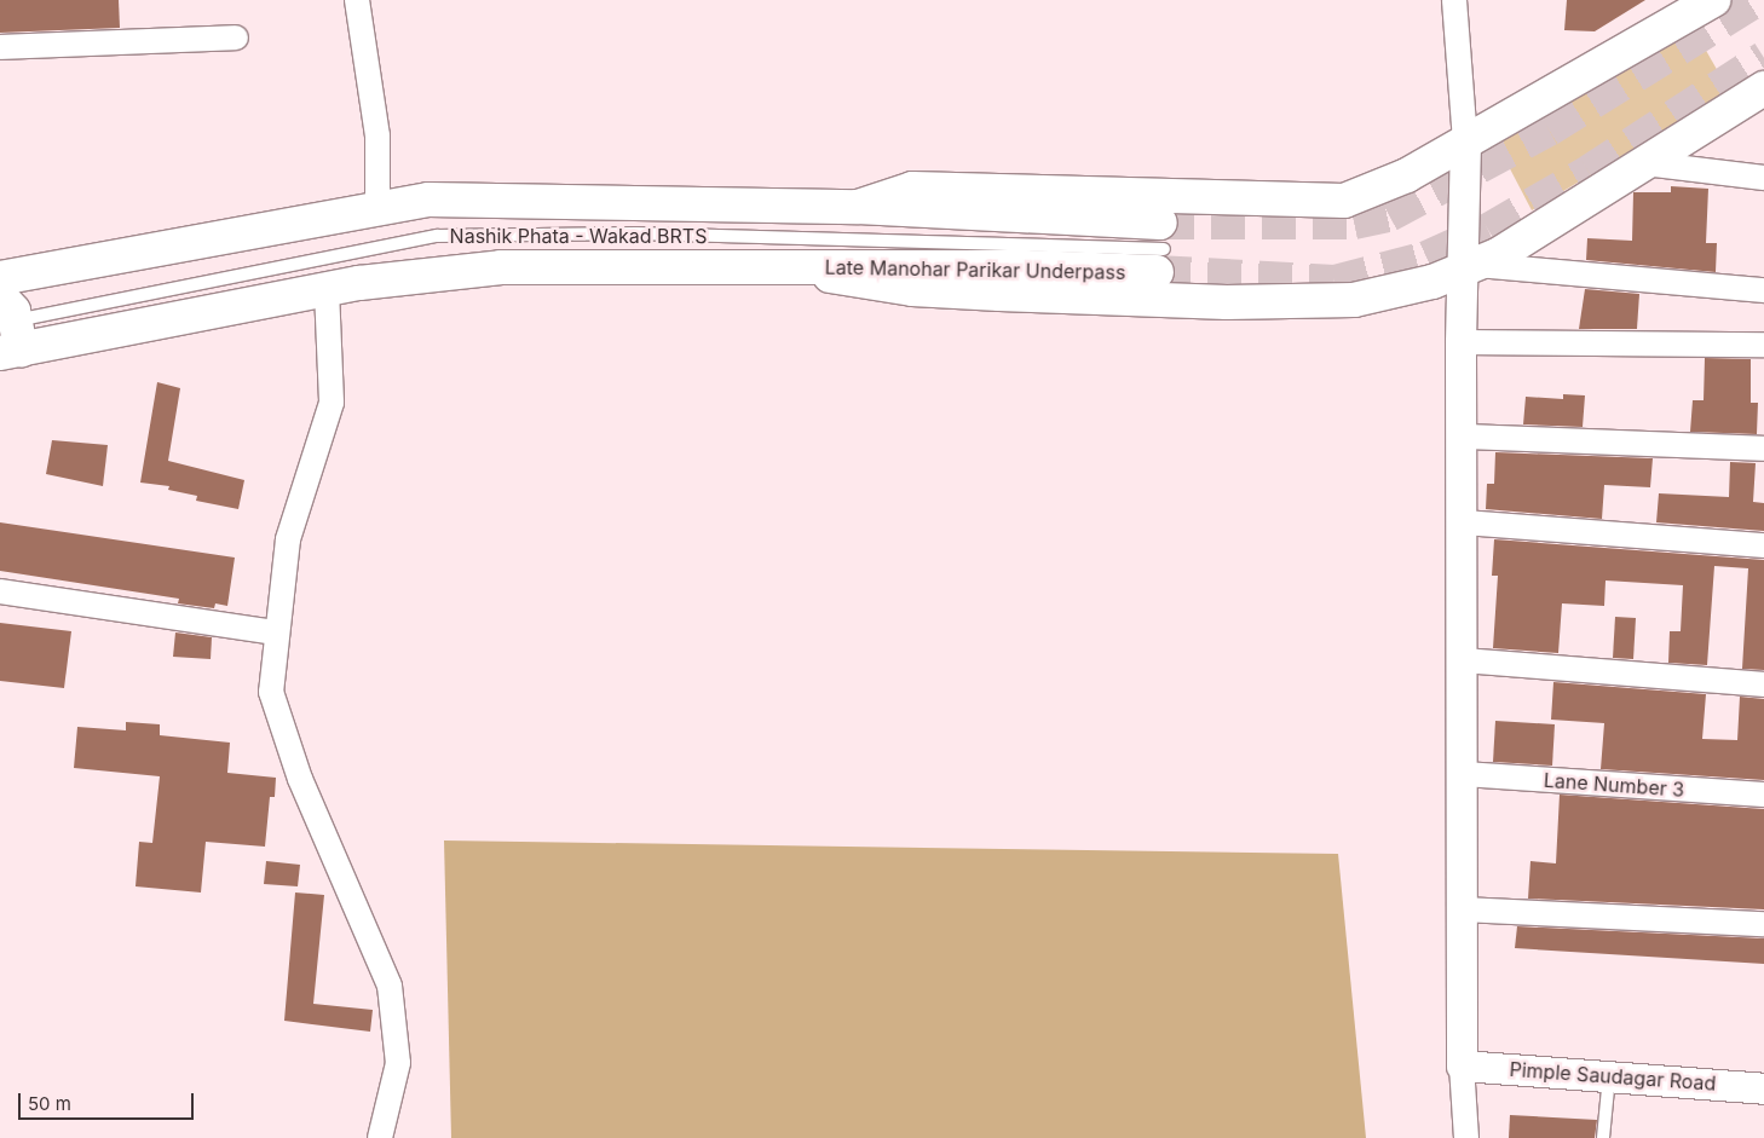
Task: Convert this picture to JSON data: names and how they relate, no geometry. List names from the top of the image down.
{
  "streets": {
    "main road": ["Late Manohar Parikar Underpass"],
    "street": ["Lane Number 3", "Pimple Saudagar Road"],
    "lane": ["Nashik Phata - Wakad BRTS"]
  },
  "crossings": [
    ["Nashik Phata - Wakad BRTS", "Late Manohar Parikar Underpass"]
  ],
  "scale_bar": "50 m"
}
